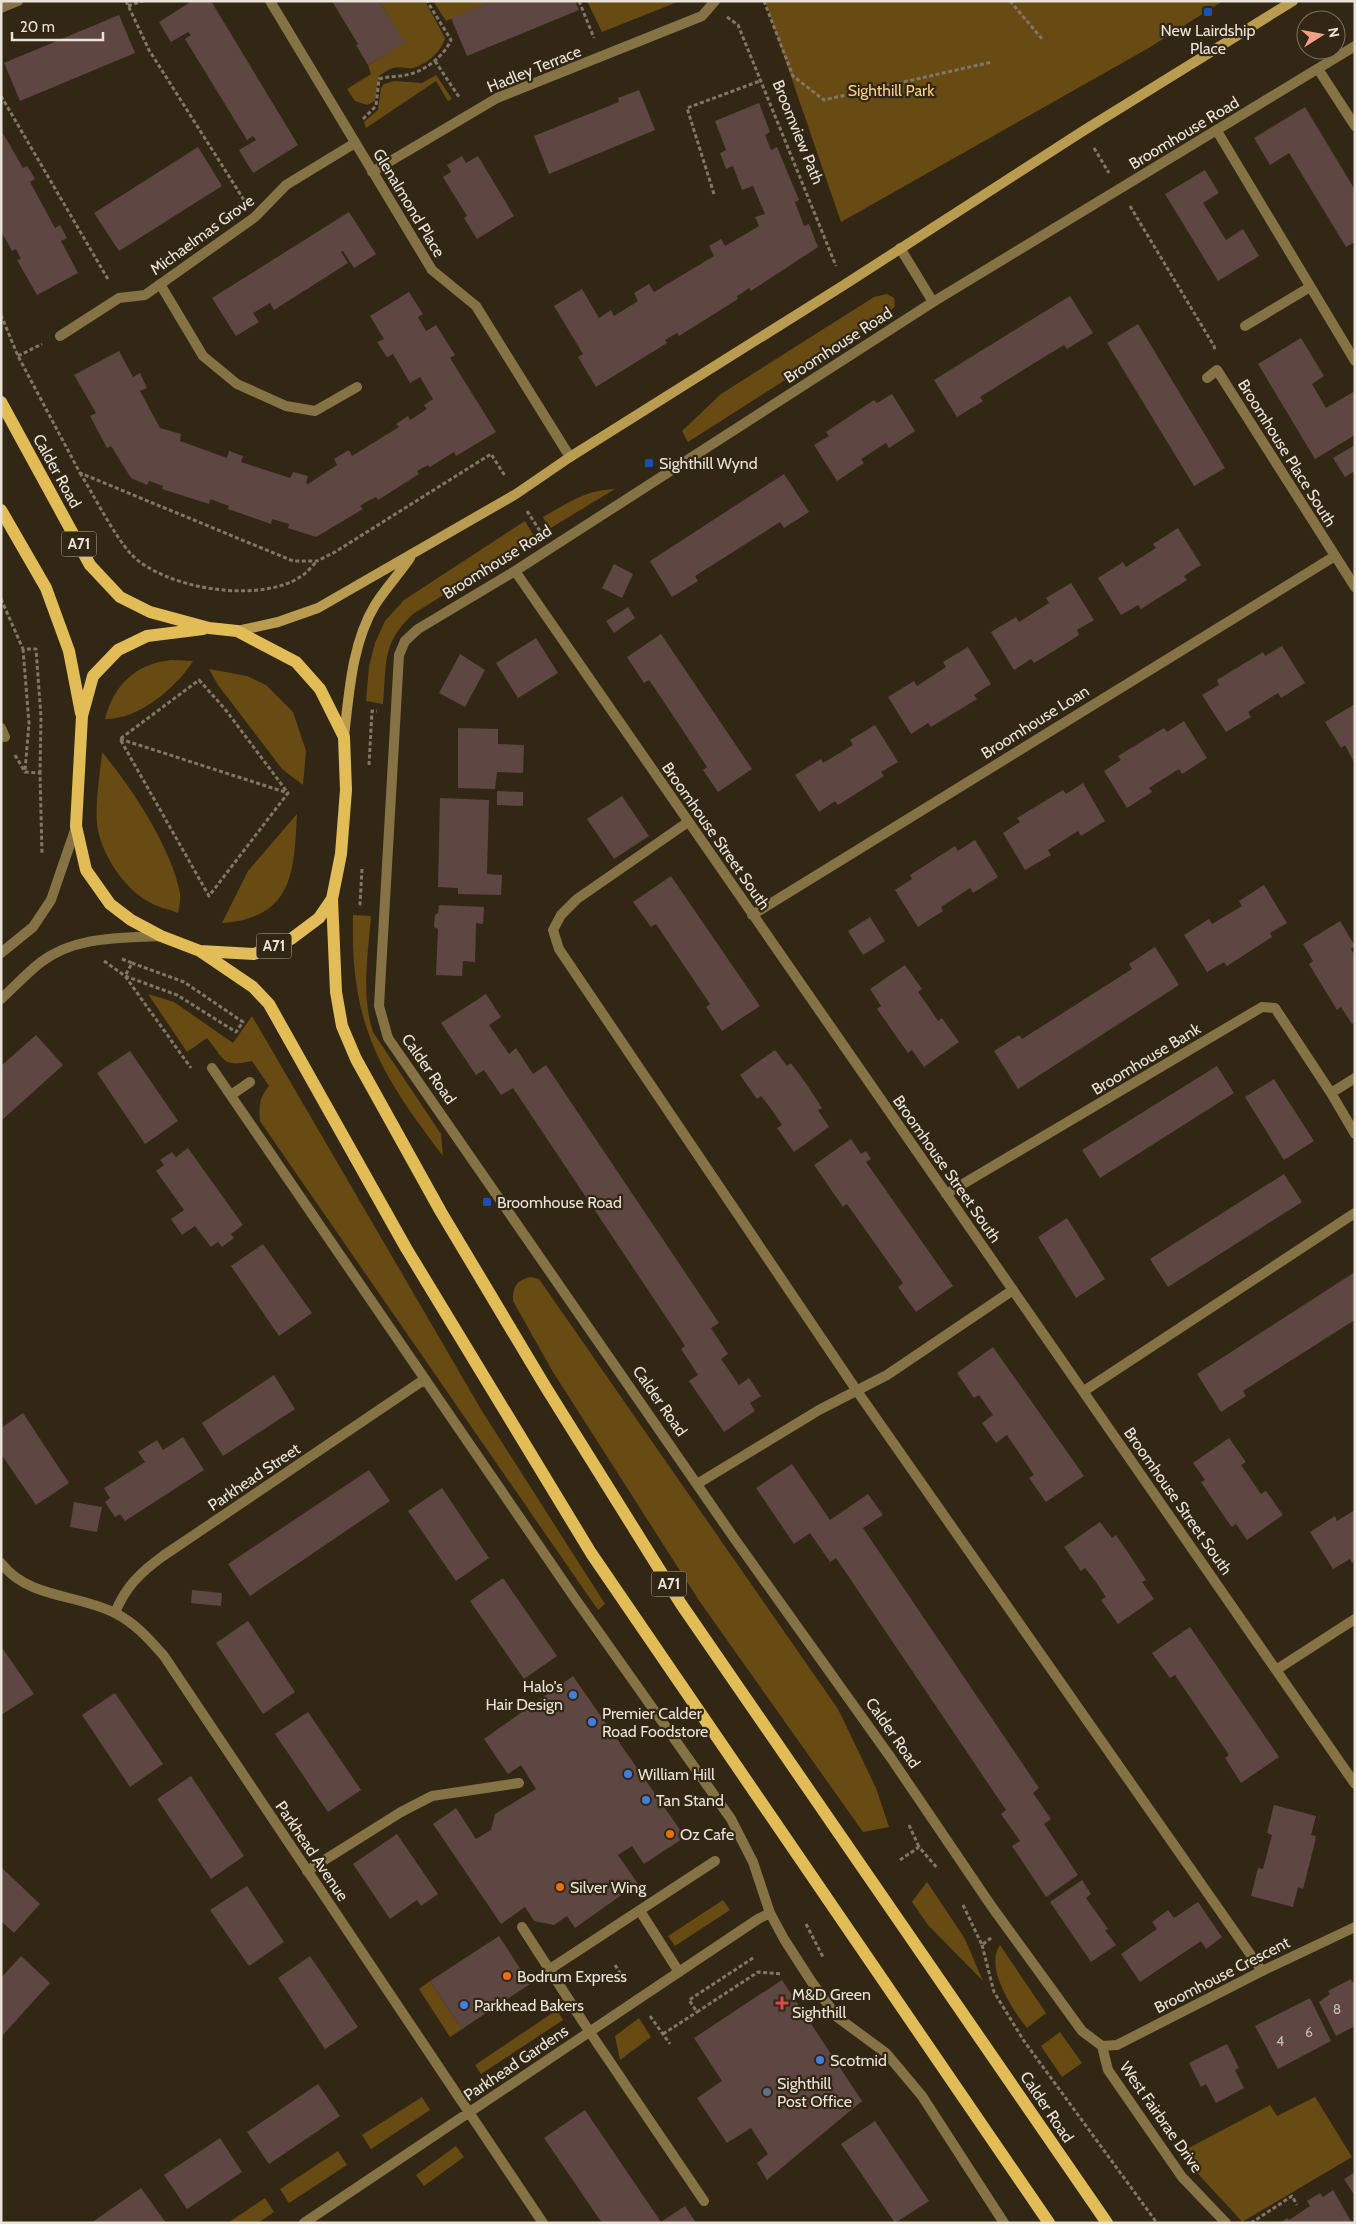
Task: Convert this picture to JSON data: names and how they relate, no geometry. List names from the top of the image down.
{
  "streets": {
    "main road": ["Calder Road", "A71"],
    "street": [
      "Hadley Terrace",
      "Broomhouse Road",
      "Glenalmond Place",
      "Michaelmas Grove",
      "Broomhouse Place South",
      "Broomhouse Loan",
      "Broomhouse Street South",
      "Broomhouse Bank",
      "Parkhead Street",
      "Parkhead Avenue",
      "Broomhouse Crescent",
      "Parkhead Gardens",
      "West Fairbrae Drive"
    ],
    "path": ["Broomview Path"]
  },
  "crossings": [
    ["Hadley Terrace", "Broomview Path"],
    ["Hadley Terrace", "Glenalmond Place"],
    ["Broomhouse Road", "Calder Road"],
    ["Broomhouse Road", "Broomhouse Street South"],
    ["Glenalmond Place", "Michaelmas Grove"],
    ["Broomhouse Place South", "Broomhouse Loan"],
    ["Calder Road", "Broomhouse Crescent"],
    ["Calder Road", "West Fairbrae Drive"],
    ["Broomhouse Loan", "Broomhouse Street South"],
    ["Broomhouse Street South", "Broomhouse Bank"],
    ["Parkhead Street", "Parkhead Avenue"],
    ["Parkhead Avenue", "Parkhead Gardens"],
    ["Broomhouse Crescent", "West Fairbrae Drive"]
  ],
  "parks": ["Sighthill Park"],
  "places": {
    "transit": ["New Lairdship Place", "Sighthill Wynd", "Broomhouse Road"],
    "other": [
      "Halo's Hair Design",
      "Premier Calder Road Foodstore",
      "William Hill",
      "Tan Stand",
      "Oz Cafe",
      "Silver Wing",
      "Bodrum Express",
      "Parkhead Bakers",
      "Scotmid",
      "Sighthill Post Office"
    ],
    "health": ["M&D Green Sighthill"]
  },
  "house_numbers": ["8", "6", "4"],
  "scale_bar": "20 m",
  "north": "right"
}
